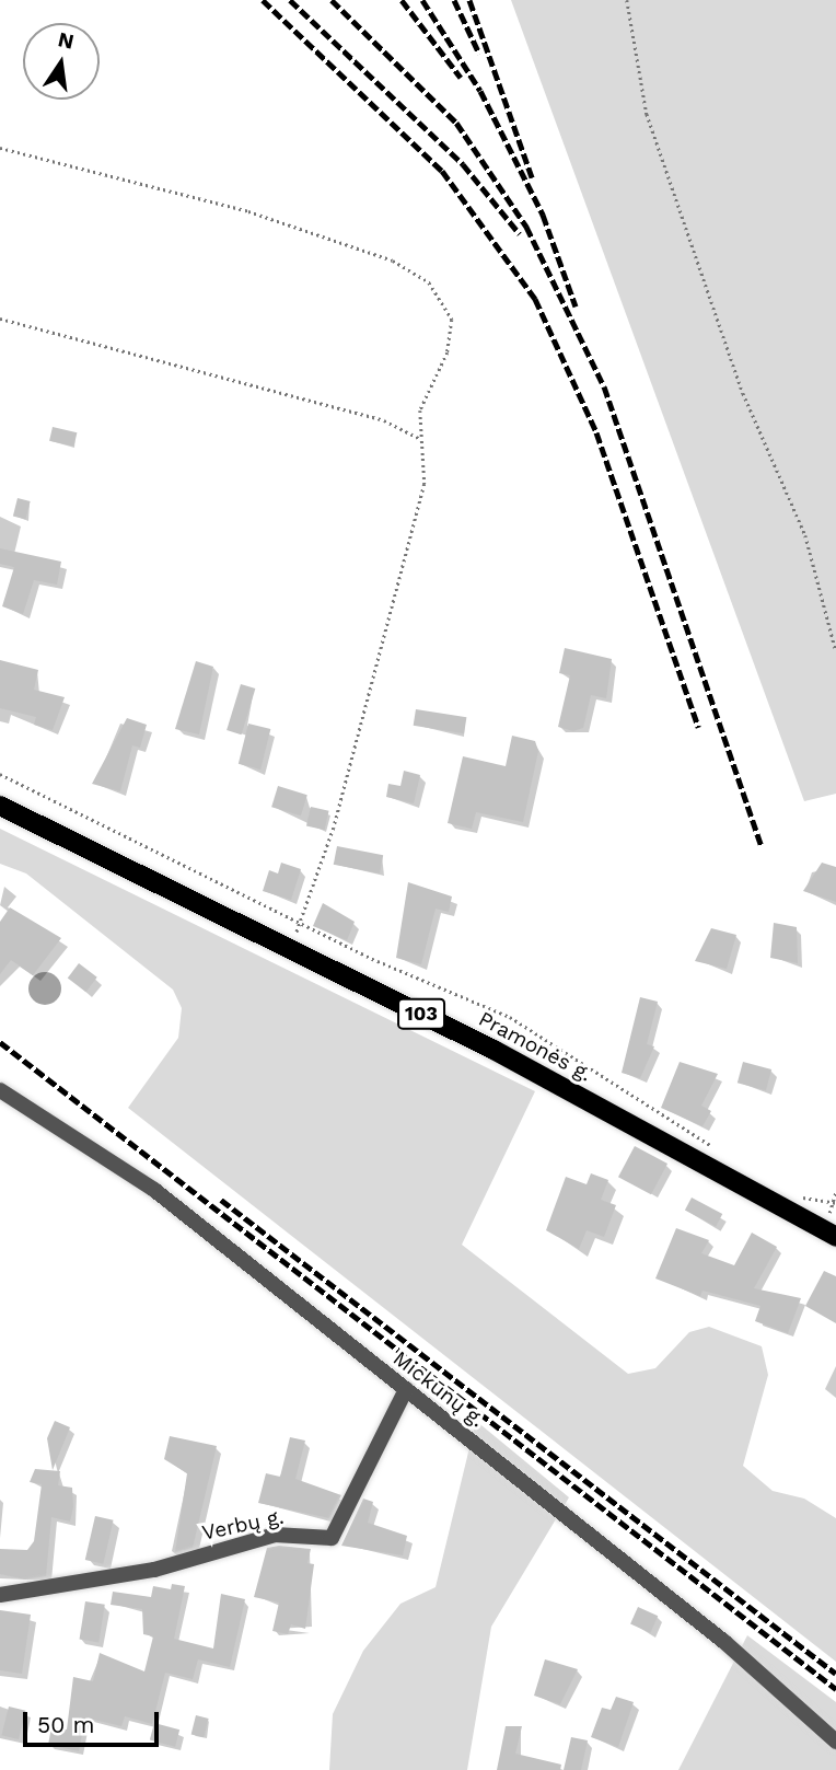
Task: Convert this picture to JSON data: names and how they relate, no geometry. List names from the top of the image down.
{
  "streets": {
    "main road": ["103", "Pramonės g."],
    "street": ["Mickūnų g.", "Verbų g."]
  },
  "crossings": [
    ["Mickūnų g.", "Verbų g."]
  ],
  "scale_bar": "50 m",
  "north": "top"
}
